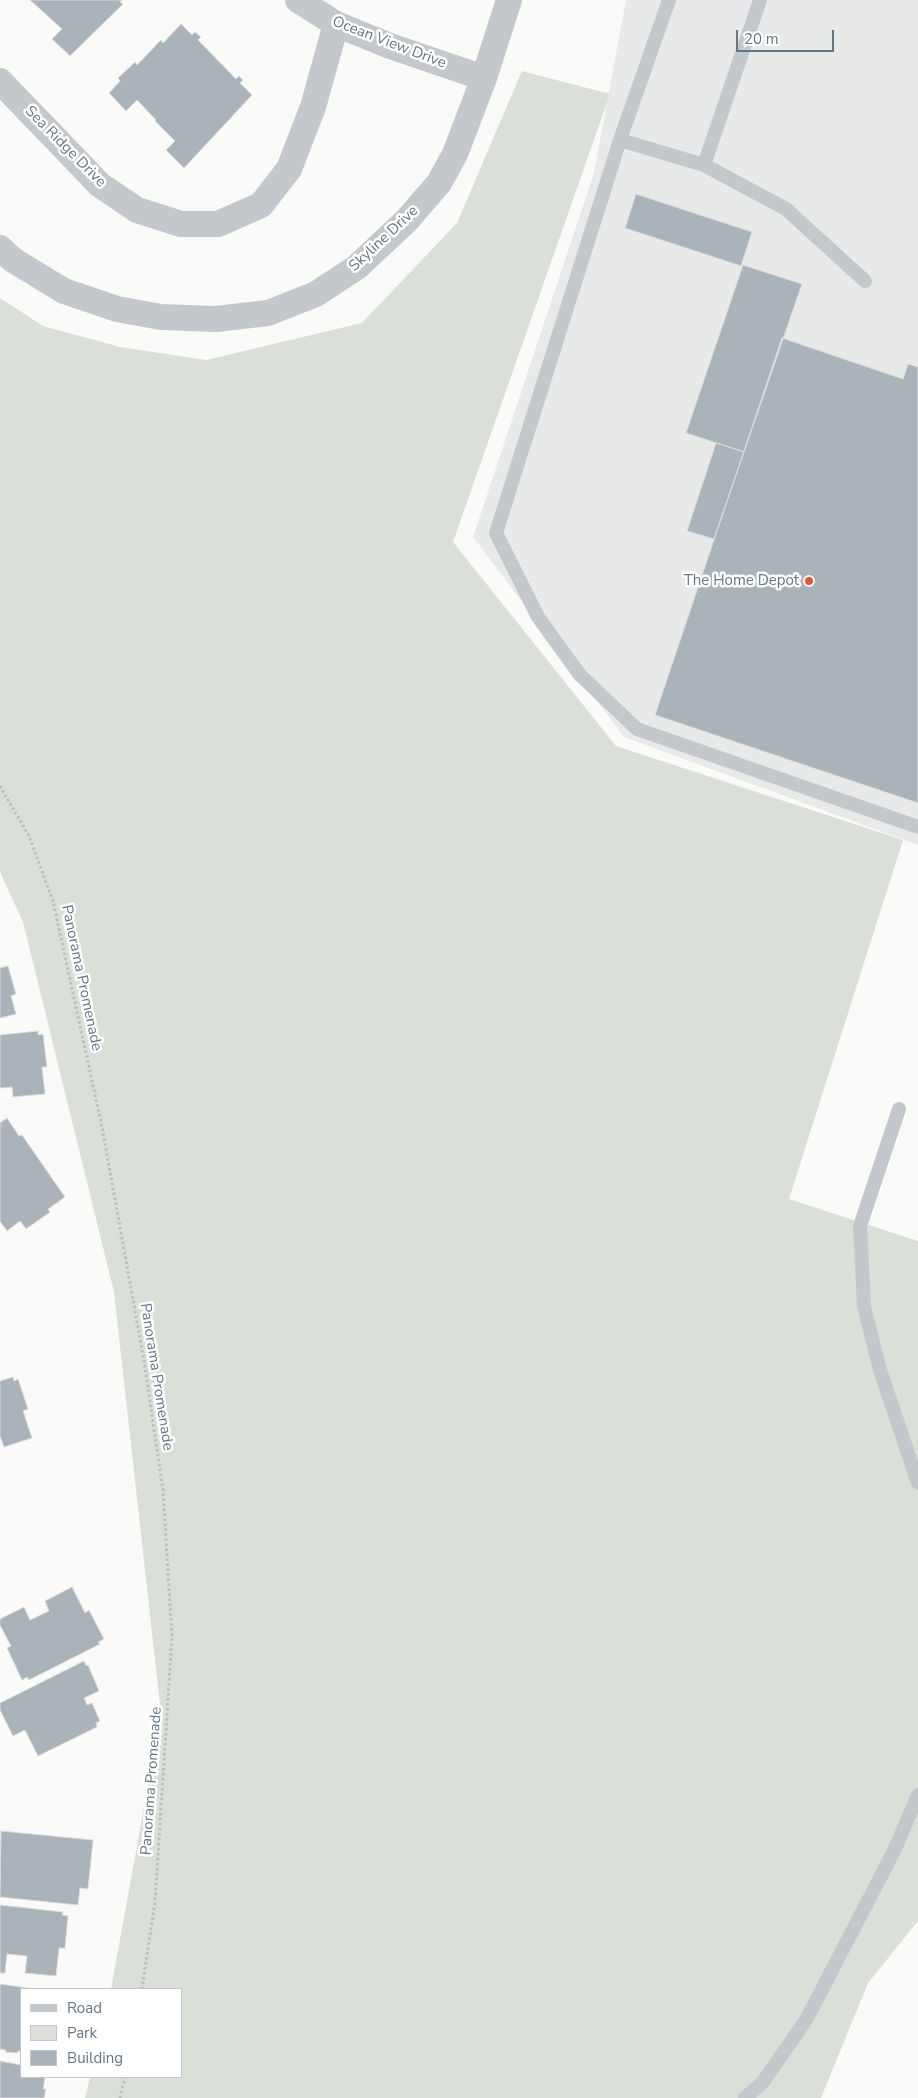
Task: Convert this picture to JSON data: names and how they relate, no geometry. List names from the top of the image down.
{
  "streets": {
    "street": ["Ocean View Drive", "Sea Ridge Drive", "Skyline Drive"],
    "path": ["Panorama Promenade"]
  },
  "crossings": [
    ["Ocean View Drive", "Sea Ridge Drive"],
    ["Ocean View Drive", "Skyline Drive"]
  ],
  "places": ["The Home Depot"],
  "legend": ["Road", "Park", "Building"],
  "scale_bar": "20 m"
}
